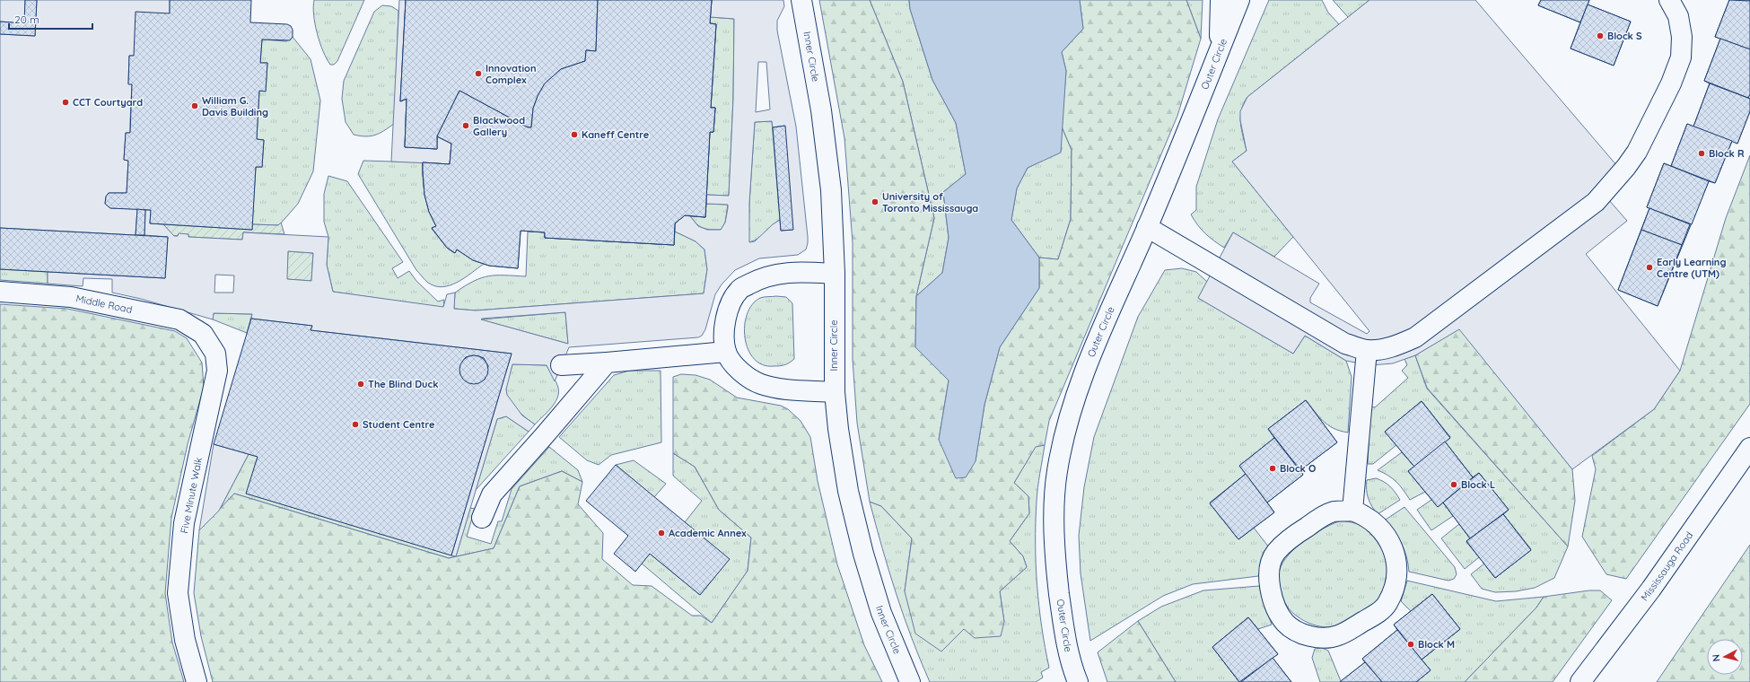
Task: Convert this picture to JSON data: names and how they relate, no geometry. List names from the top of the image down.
{
  "streets": {
    "street": [
      "Inner Circle",
      "Outer Circle",
      "Middle Road",
      "Five Minute Walk",
      "Mississauga Road"
    ]
  },
  "crossings": [
    ["Middle Road", "Five Minute Walk"]
  ],
  "places": [
    "Block S",
    "Innovation Complex",
    "CCT Courtyard",
    "William G. Davis Building",
    "Blackwood Gallery",
    "Kaneff Centre",
    "Block R",
    "University of Toronto Mississauga",
    "Early Learning Centre (UTM)",
    "The Blind Duck",
    "Student Centre",
    "Block O",
    "Block L",
    "Academic Annex",
    "Block M"
  ],
  "scale_bar": "20 m",
  "north": "left"
}
